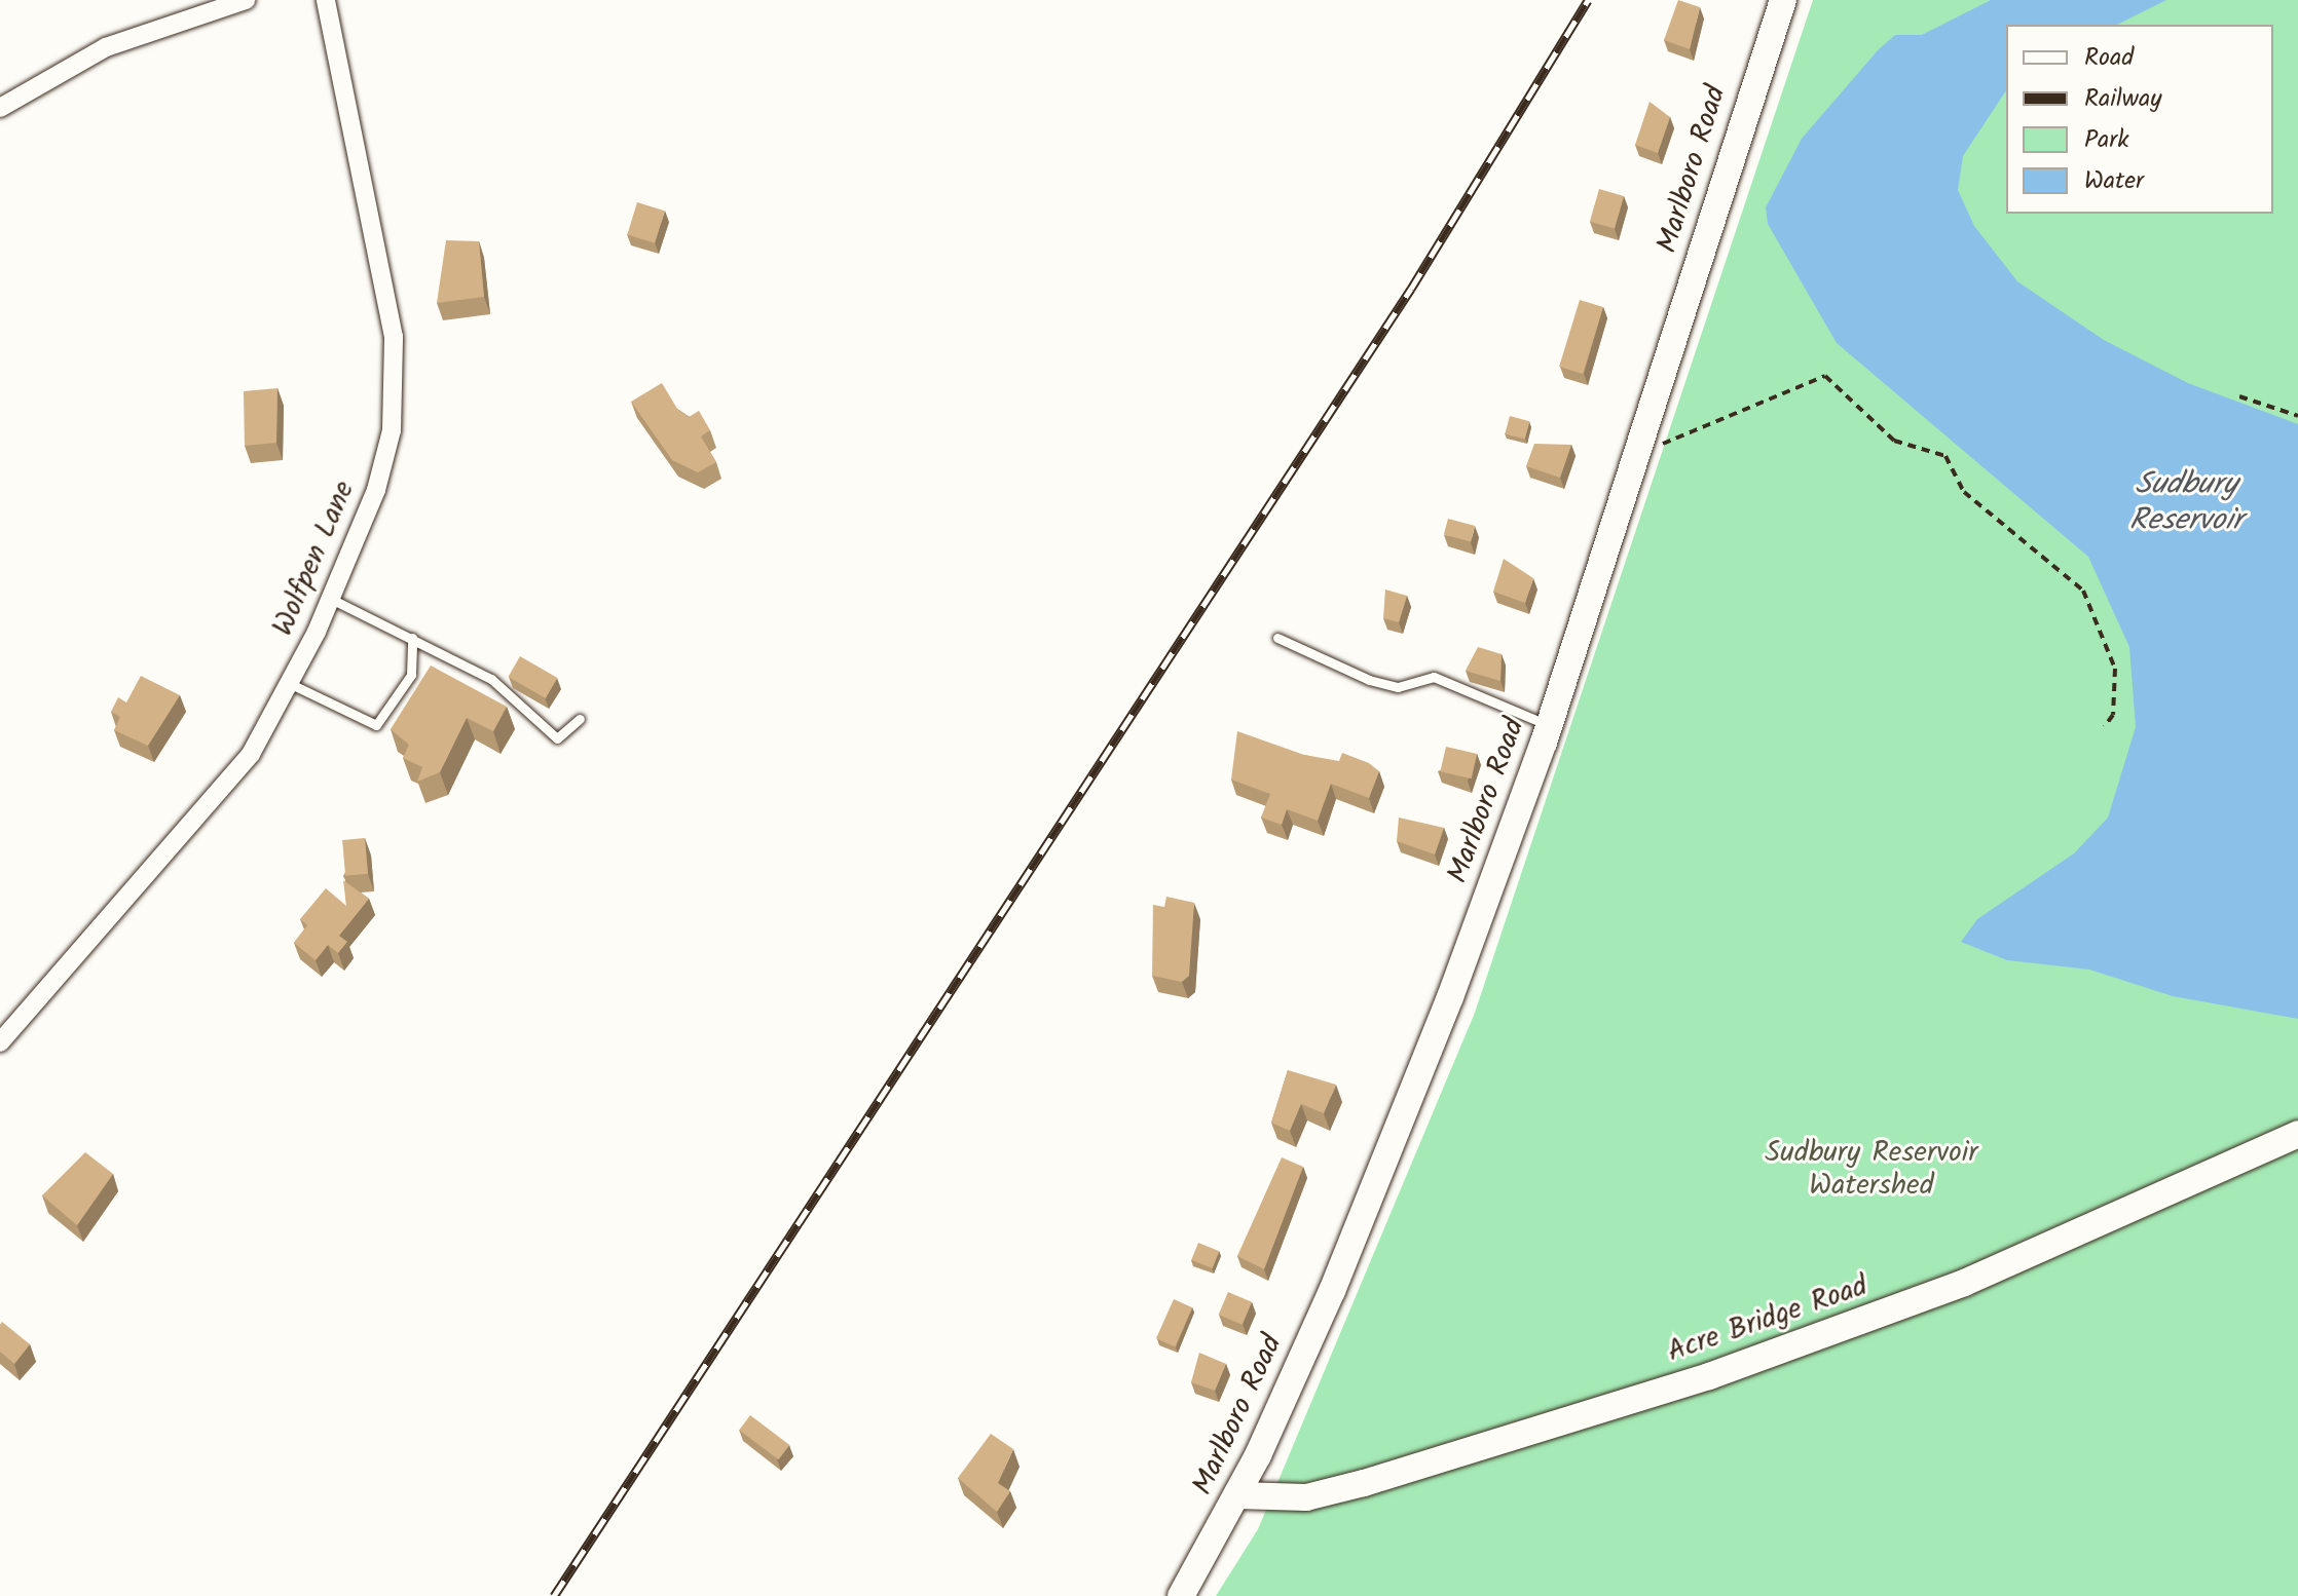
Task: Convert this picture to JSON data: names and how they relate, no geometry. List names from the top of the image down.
{
  "streets": {
    "main road": ["Marlboro Road", "Acre Bridge Road"],
    "street": ["Wolfpen Lane"]
  },
  "crossings": [
    ["Marlboro Road", "Acre Bridge Road"]
  ],
  "water": ["Sudbury Reservoir"],
  "parks": ["Sudbury Reservoir Watershed"],
  "legend": [
    "Road",
    "Railway",
    "Park",
    "Water"
  ]
}
